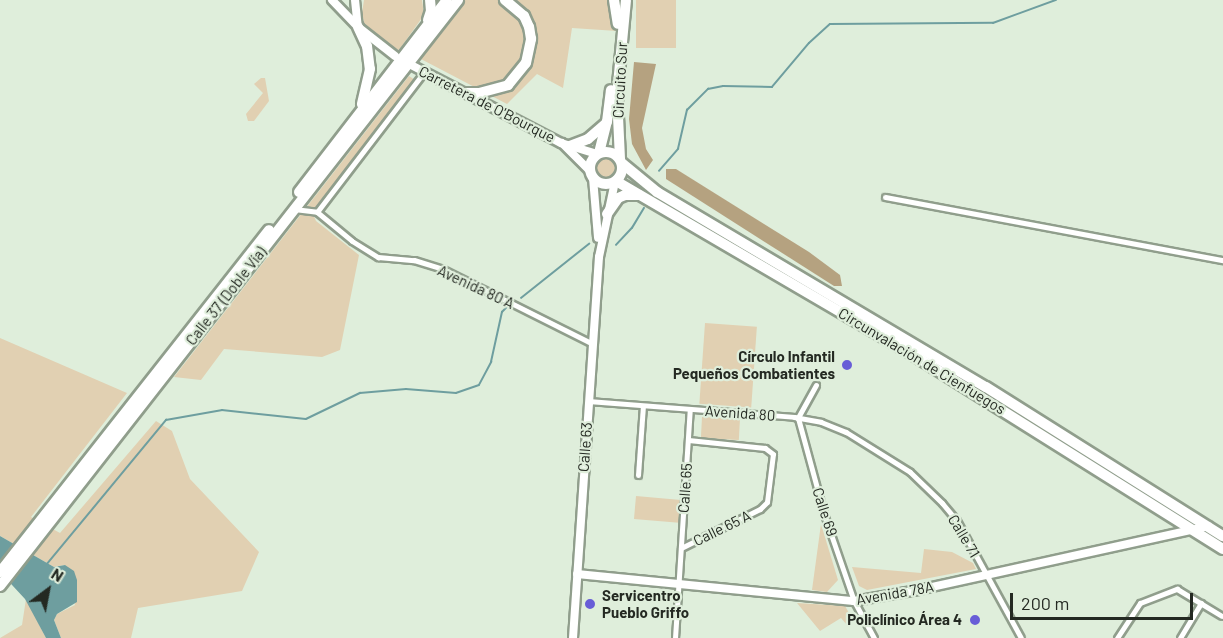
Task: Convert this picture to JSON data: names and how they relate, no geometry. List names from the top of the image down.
{
  "streets": {
    "highway": ["Circuito Sur", "Calle 37 (Doble Vía)", "Circunvalación de Cienfuegos"],
    "main road": ["Carretera de O'Bourque", "Calle 63"],
    "street": [
      "Avenida 80 A",
      "Avenida 80",
      "Calle 65",
      "Calle 69",
      "Calle 65 A",
      "Calle 71",
      "Avenida 78A"
    ]
  },
  "crossings": [
    ["Circuito Sur", "Carretera de O'Bourque"],
    ["Circuito Sur", "Circunvalación de Cienfuegos"],
    ["Circuito Sur", "Calle 63"],
    ["Carretera de O'Bourque", "Circunvalación de Cienfuegos"],
    ["Carretera de O'Bourque", "Calle 63"],
    ["Avenida 80 A", "Calle 63"],
    ["Circunvalación de Cienfuegos", "Calle 63"],
    ["Circunvalación de Cienfuegos", "Avenida 78A"],
    ["Avenida 80", "Calle 63"],
    ["Avenida 80", "Calle 65"],
    ["Avenida 80", "Calle 69"],
    ["Avenida 80", "Calle 71"],
    ["Calle 63", "Avenida 78A"],
    ["Calle 65", "Calle 65 A"],
    ["Calle 65", "Avenida 78A"],
    ["Calle 69", "Avenida 78A"],
    ["Calle 71", "Avenida 78A"]
  ],
  "places": ["Círculo Infantil Pequeños Combatientes", "Servicentro Pueblo Griffo", "Policlínico Área 4"],
  "scale_bar": "200 m",
  "north": "top right"
}
